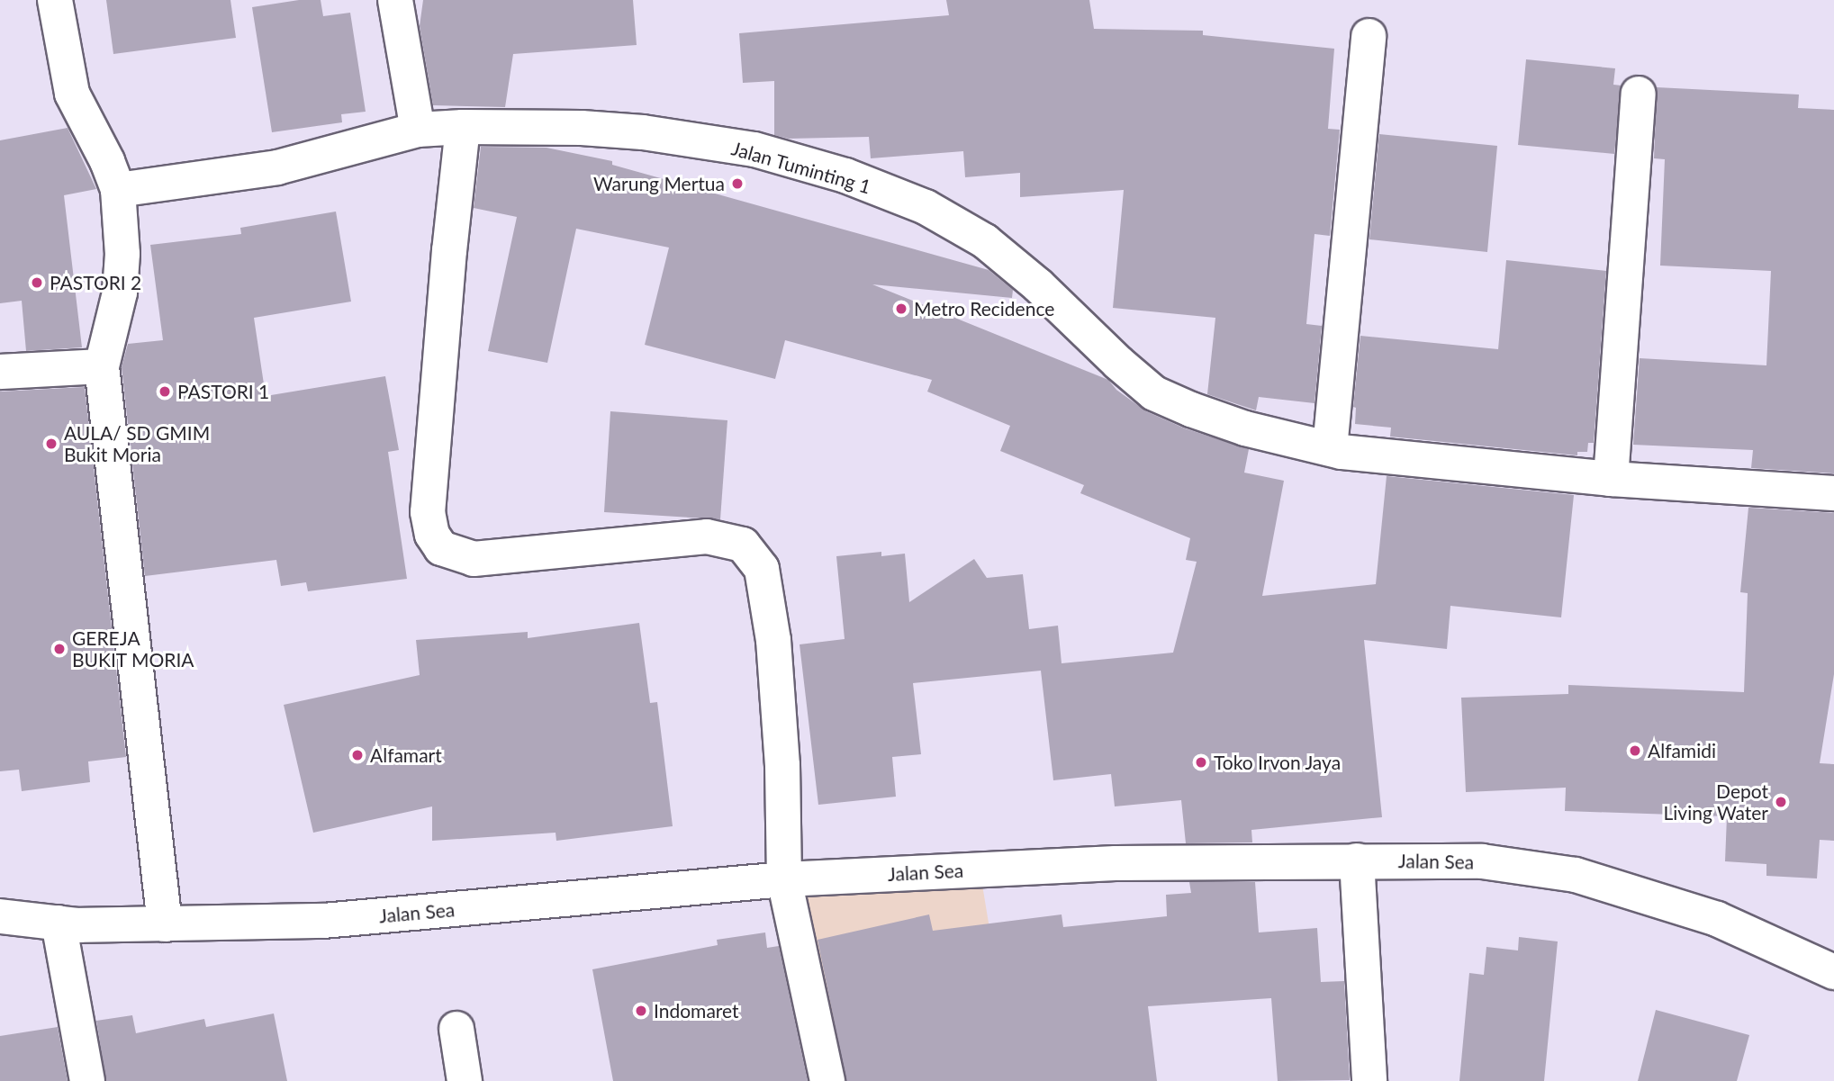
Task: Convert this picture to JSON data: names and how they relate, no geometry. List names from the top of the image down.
{
  "streets": {
    "street": ["Jalan Tuminting 1", "Jalan Sea"]
  },
  "places": [
    "Warung Mertua",
    "PASTORI 2",
    "Metro Recidence",
    "PASTORI 1",
    "AULA/ SD GMIM Bukit Moria",
    "GEREJA BUKIT MORIA",
    "Alfamidi",
    "Alfamart",
    "Toko Irvon Jaya",
    "Depot Living Water",
    "Indomaret"
  ]
}
